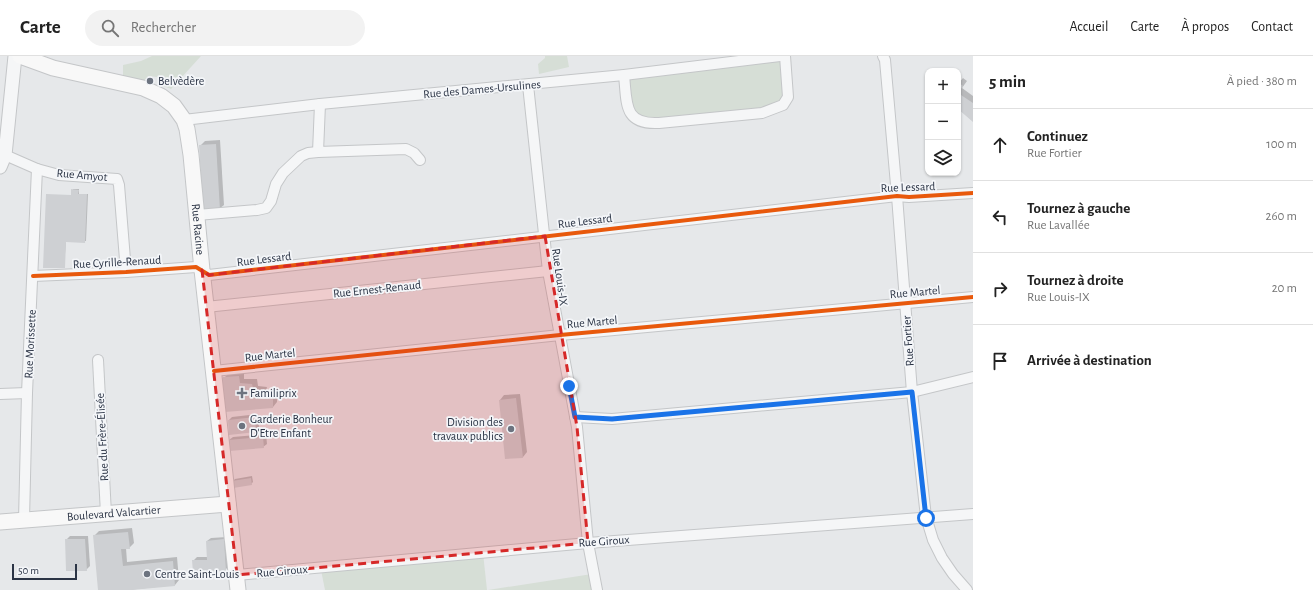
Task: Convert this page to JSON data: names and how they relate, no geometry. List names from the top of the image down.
{
  "streets": {
    "main road": ["Rue Racine", "Boulevard Valcartier"],
    "street": [
      "Rue des Dames-Ursulines",
      "Rue Amyot",
      "Rue Lessard",
      "Rue Cyrille-Renaud",
      "Rue Louis-IX",
      "Rue Ernest-Renaud",
      "Rue Martel",
      "Rue Fortier",
      "Rue Morissette",
      "Rue du Frère-Élisée",
      "Rue Giroux"
    ]
  },
  "crossings": [
    ["Rue des Dames-Ursulines", "Rue Racine"],
    ["Rue des Dames-Ursulines", "Rue Louis-IX"],
    ["Rue Amyot", "Rue Cyrille-Renaud"],
    ["Rue Amyot", "Rue Morissette"],
    ["Rue Lessard", "Rue Racine"],
    ["Rue Lessard", "Rue Cyrille-Renaud"],
    ["Rue Lessard", "Rue Louis-IX"],
    ["Rue Lessard", "Rue Fortier"],
    ["Rue Racine", "Rue Cyrille-Renaud"],
    ["Rue Racine", "Rue Ernest-Renaud"],
    ["Rue Racine", "Rue Martel"],
    ["Rue Racine", "Boulevard Valcartier"],
    ["Rue Racine", "Rue Giroux"],
    ["Rue Cyrille-Renaud", "Rue Morissette"],
    ["Rue Louis-IX", "Rue Ernest-Renaud"],
    ["Rue Louis-IX", "Rue Martel"],
    ["Rue Louis-IX", "Rue Giroux"],
    ["Rue Martel", "Rue Fortier"],
    ["Rue Fortier", "Rue Giroux"],
    ["Rue Morissette", "Boulevard Valcartier"],
    ["Rue du Frère-Élisée", "Boulevard Valcartier"]
  ],
  "places": {
    "other": [
      "Belvèdère",
      "Garderie Bonheur D'Etre Enfant",
      "Division des travaux publics",
      "Centre Saint-Louis"
    ],
    "health": ["Familiprix"]
  },
  "scale_bar": "50 m",
  "page": {
    "header": "Carte",
    "search": "Rechercher",
    "nav": [
      "Accueil",
      "Carte",
      "À propos",
      "Contact"
    ],
    "heading": ["5 min", "À pied · 380 m"],
    "map_buttons": ["+", "−"],
    "list": [
      ["Continuez", "Rue Fortier", "100 m"],
      ["Tournez à gauche", "Rue Lavallée", "260 m"],
      ["Tournez à droite", "Rue Louis-IX", "20 m"],
      "Arrivée à destination"
    ],
    "scale": "50 m"
  }
}
